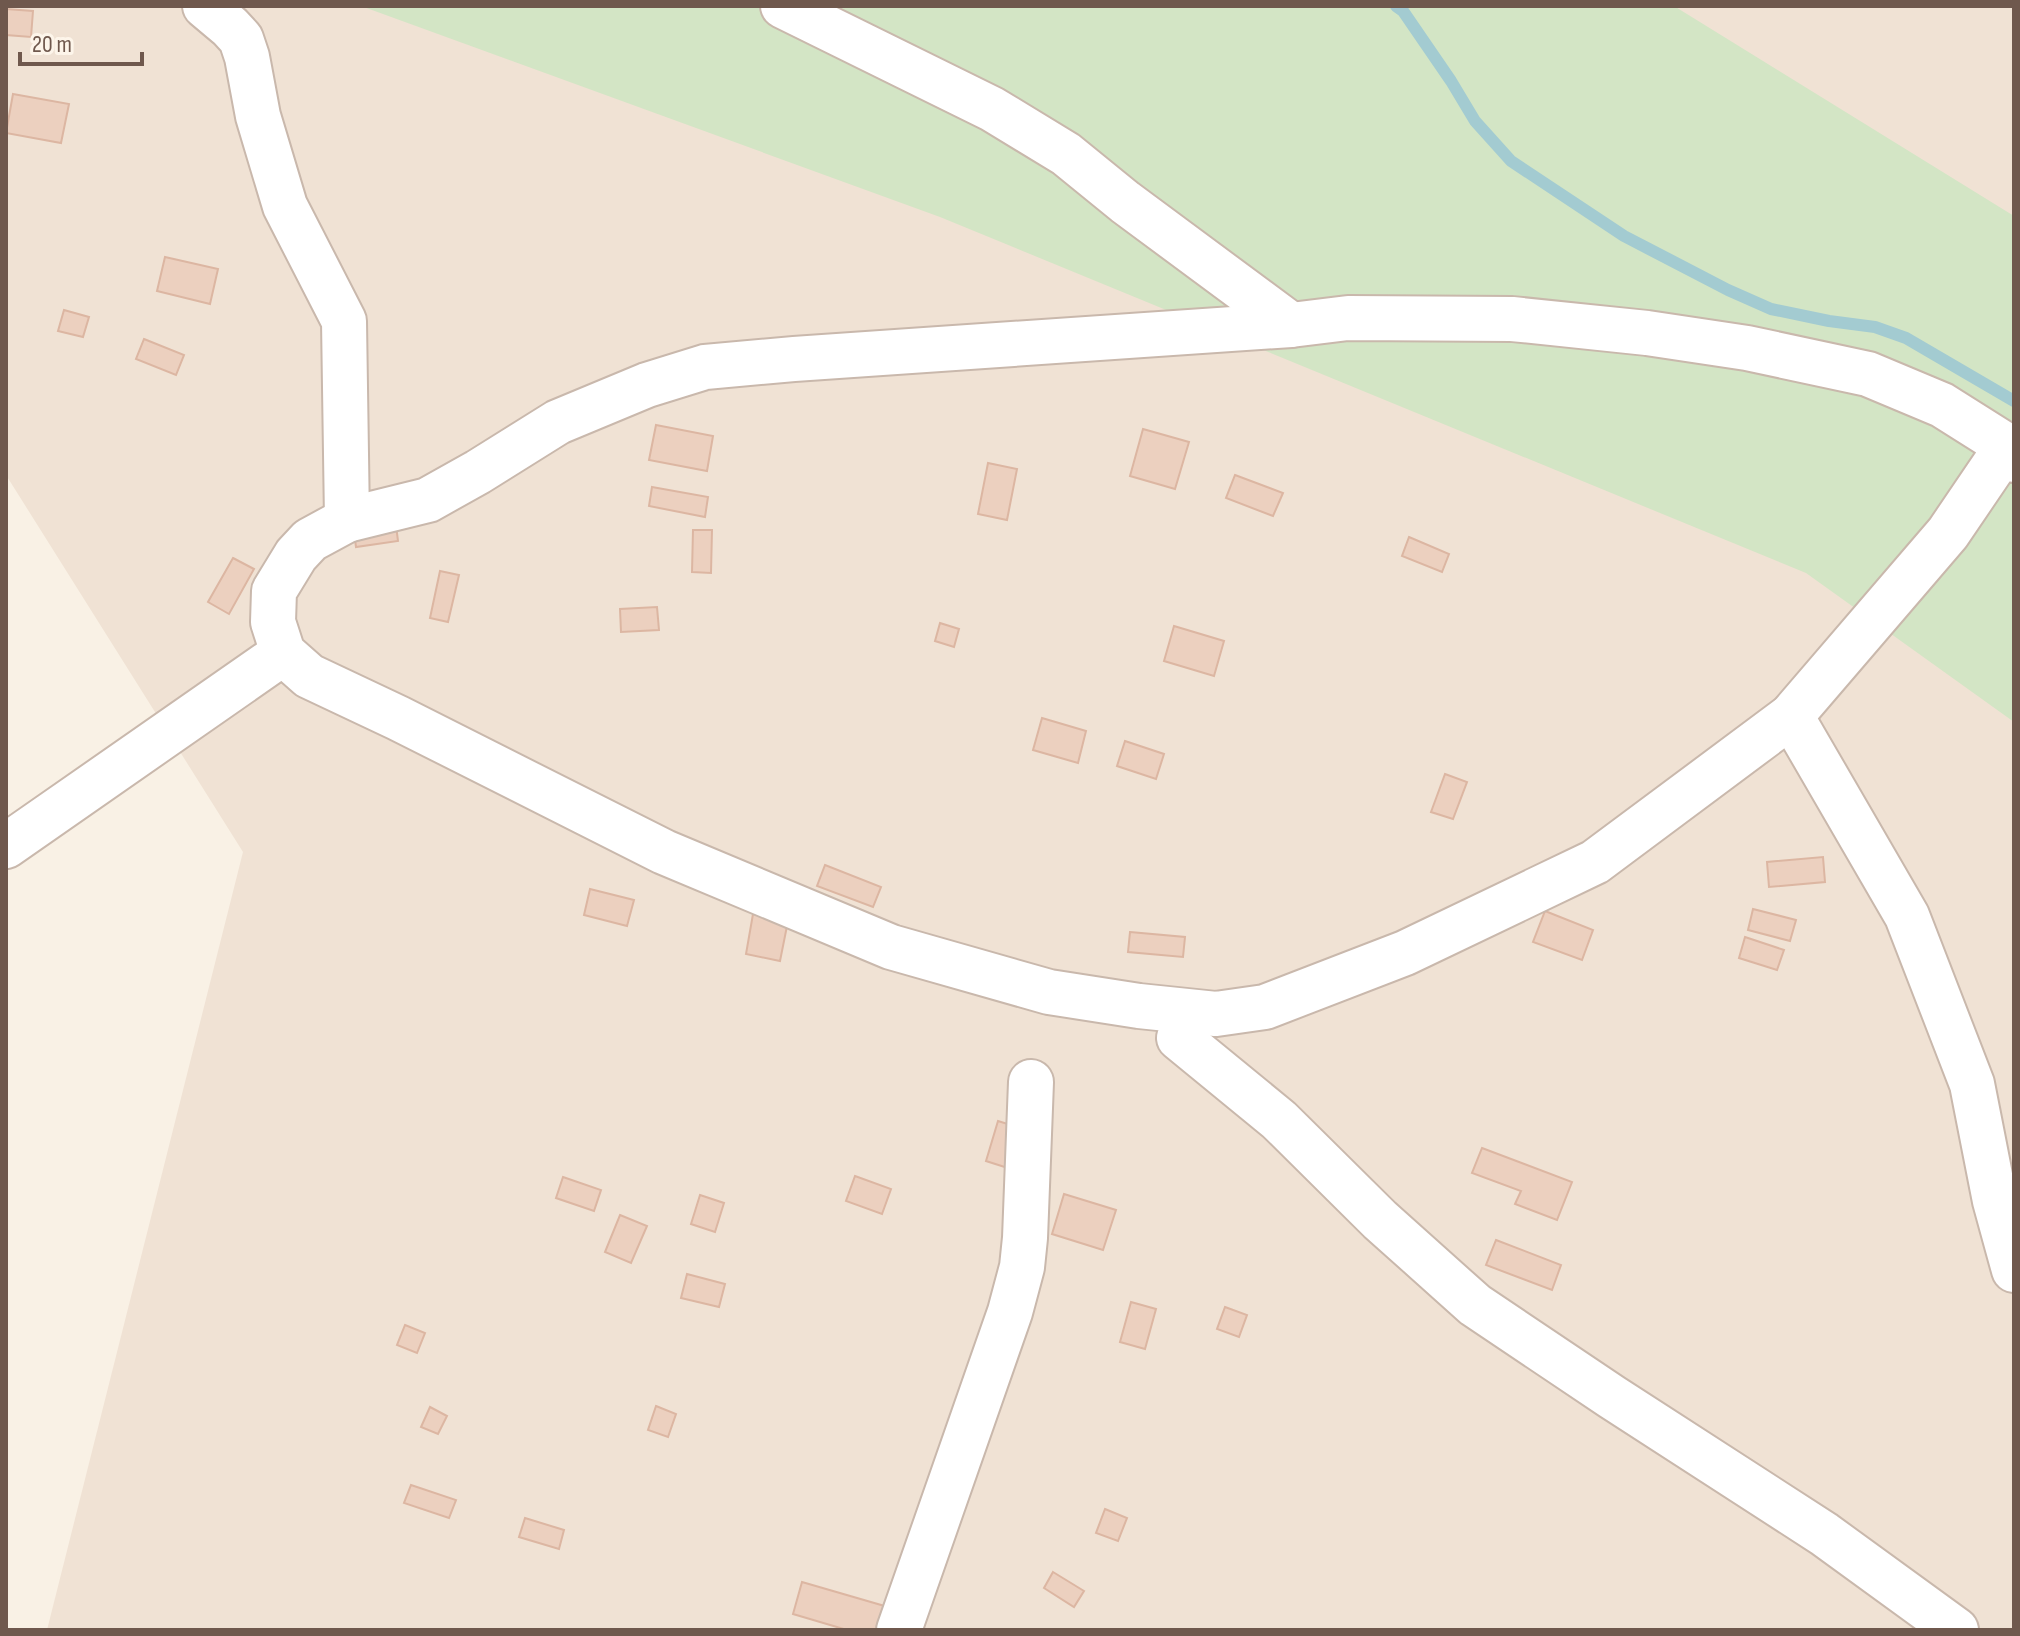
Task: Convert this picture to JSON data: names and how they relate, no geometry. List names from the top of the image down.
{
  "scale_bar": "20 m"
}
